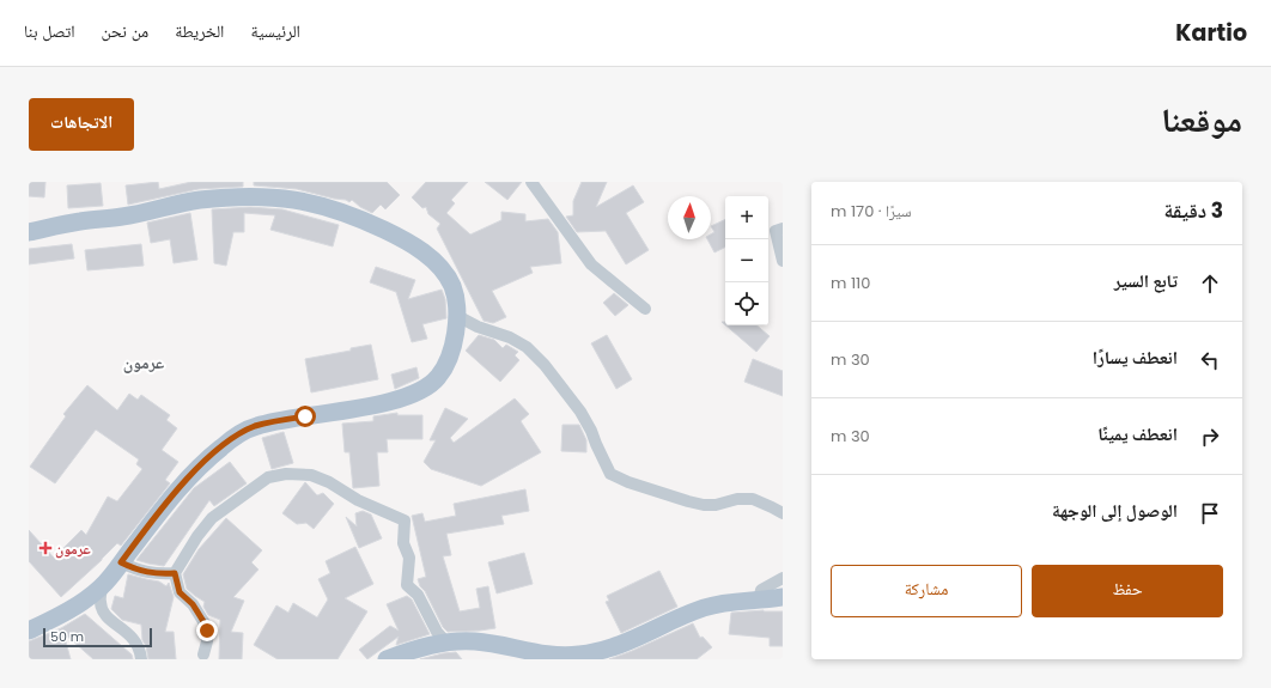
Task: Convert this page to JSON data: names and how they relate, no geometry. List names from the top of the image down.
{
  "districts": ["عرمون"],
  "places": {
    "health": ["عرمون"]
  },
  "scale_bar": "50 m",
  "north": "top",
  "page": {
    "header": "Kartio",
    "nav": [
      "الرئيسية",
      "الخريطة",
      "من نحن",
      "اتصل بنا"
    ],
    "title": "موقعنا",
    "buttons": [
      "الاتجاهات",
      ["حفظ", "مشاركة"]
    ],
    "heading": ["3 دقيقة", "سيرًا · 170 m"],
    "map_buttons": ["+", "−"],
    "list": [
      ["تابع السير", "110 m"],
      ["انعطف يسارًا", "30 m"],
      ["انعطف يمينًا", "30 m"],
      "الوصول إلى الوجهة"
    ],
    "scale": "50 m"
  }
}
